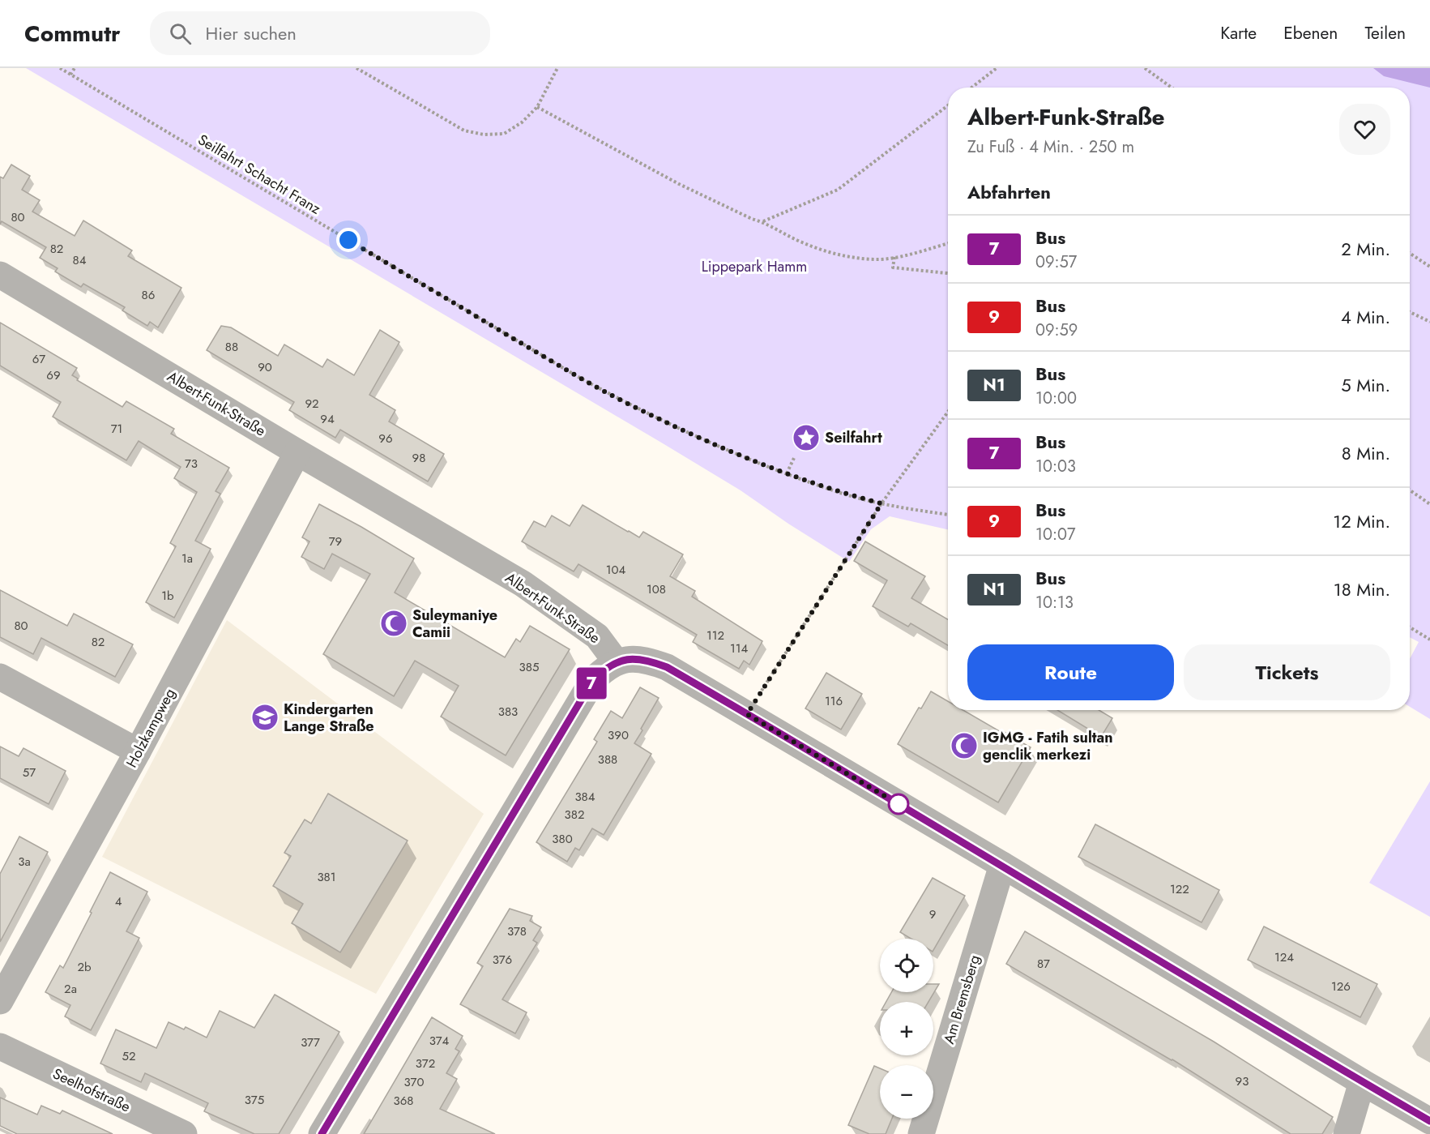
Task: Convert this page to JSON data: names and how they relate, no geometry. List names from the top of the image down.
{
  "streets": {
    "street": [
      "Albert-Funk-Straße",
      "Holzkampweg",
      "Am Bremsberg",
      "Seelhofstraße"
    ],
    "path": ["Seilfahrt Schacht Franz"]
  },
  "crossings": [
    ["Albert-Funk-Straße", "Holzkampweg"]
  ],
  "parks": ["Lippepark Hamm"],
  "places": {
    "place": ["Seilfahrt"],
    "mosque": ["Suleymaniye Camii", "IGMG - Fatih sultan genclik merkezi"],
    "school or university": ["Kindergarten Lange Straße"]
  },
  "lines": ["bus line 7"],
  "house_numbers": [
    "80",
    "82",
    "84",
    "86",
    "88",
    "67",
    "90",
    "69",
    "92",
    "94",
    "71",
    "96",
    "98",
    "73",
    "79",
    "1a",
    "104",
    "108",
    "1b",
    "80",
    "112",
    "82",
    "114",
    "385",
    "116",
    "383",
    "390",
    "388",
    "57",
    "384",
    "382",
    "380",
    "3a",
    "381",
    "122",
    "4",
    "9",
    "378",
    "124",
    "376",
    "87",
    "2b",
    "126",
    "2a",
    "374",
    "377",
    "52",
    "372",
    "93",
    "370",
    "375",
    "368"
  ],
  "page": {
    "header": "Commutr",
    "search": "Hier suchen",
    "nav": ["Karte", "Ebenen", "Teilen"],
    "on_map": "7",
    "heading": [
      ["Albert-Funk-Straße", "Zu Fuß · 4 Min. · 250 m"],
      "Abfahrten"
    ],
    "list": [
      {
        "mark": "7",
        "name": "Bus",
        "note": "09:57",
        "value": "2 Min."
      },
      {
        "mark": "9",
        "name": "Bus",
        "note": "09:59",
        "value": "4 Min."
      },
      {
        "mark": "N1",
        "name": "Bus",
        "note": "10:00",
        "value": "5 Min."
      },
      {
        "mark": "7",
        "name": "Bus",
        "note": "10:03",
        "value": "8 Min."
      },
      {
        "mark": "9",
        "name": "Bus",
        "note": "10:07",
        "value": "12 Min."
      },
      {
        "mark": "N1",
        "name": "Bus",
        "note": "10:13",
        "value": "18 Min."
      }
    ],
    "buttons": ["Route", "Tickets"],
    "map_buttons": ["+", "−"]
  }
}
